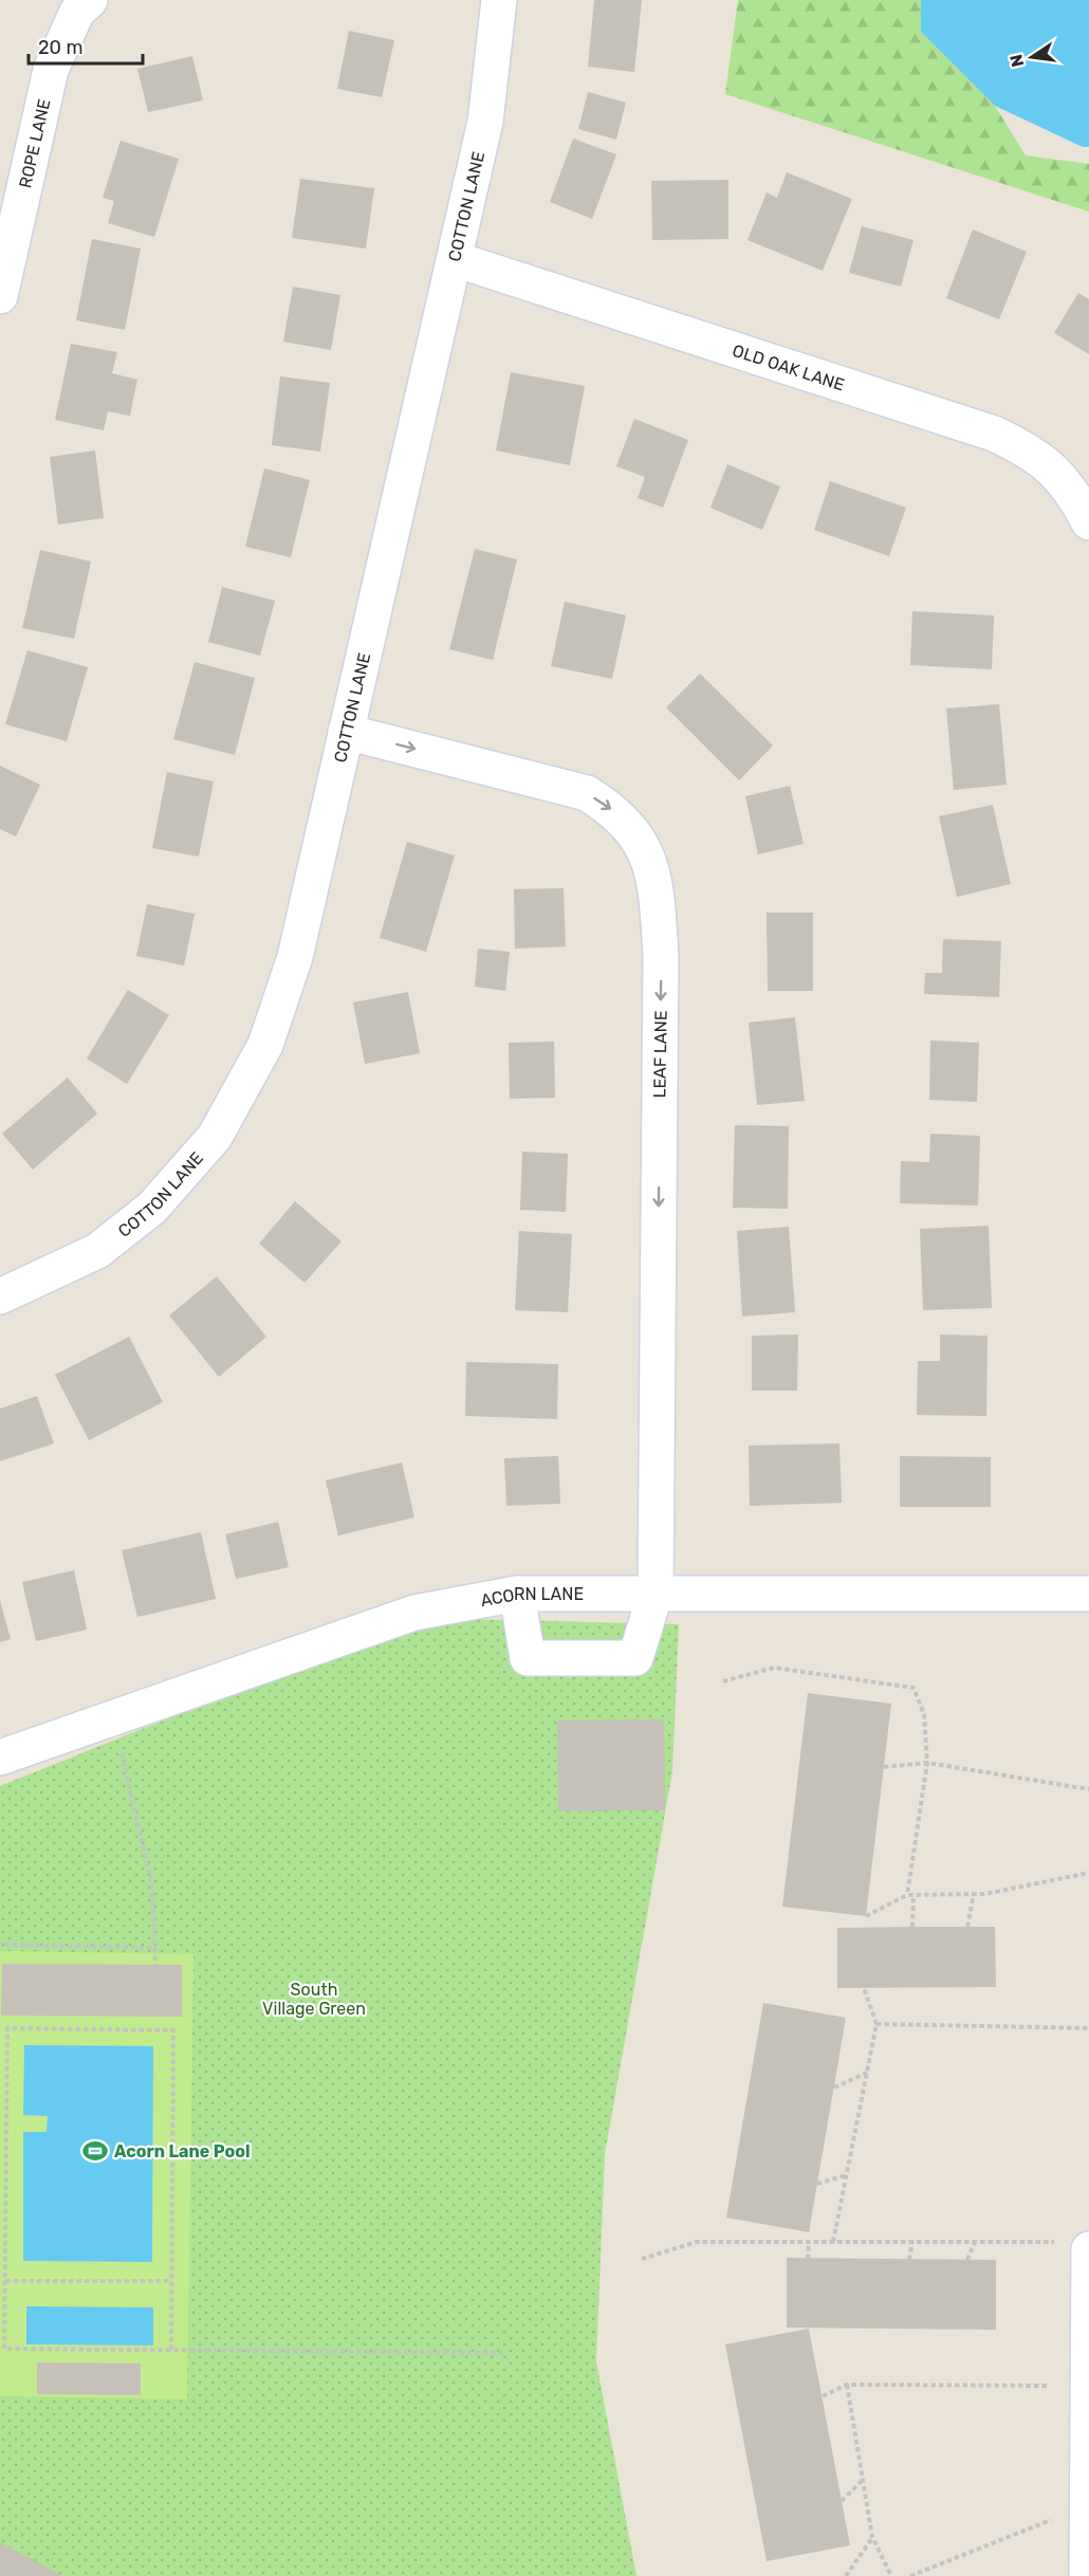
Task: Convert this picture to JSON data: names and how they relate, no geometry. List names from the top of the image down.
{
  "streets": {
    "street": [
      "ROPE LANE",
      "COTTON LANE",
      "OLD OAK LANE",
      "LEAF LANE",
      "ACORN LANE"
    ]
  },
  "crossings": [
    ["COTTON LANE", "OLD OAK LANE"],
    ["COTTON LANE", "LEAF LANE"],
    ["LEAF LANE", "ACORN LANE"]
  ],
  "one_way": ["LEAF LANE"],
  "parks": ["South Village Green"],
  "places": {
    "sports": ["Acorn Lane Pool"]
  },
  "scale_bar": "20 m",
  "north": "left"
}
